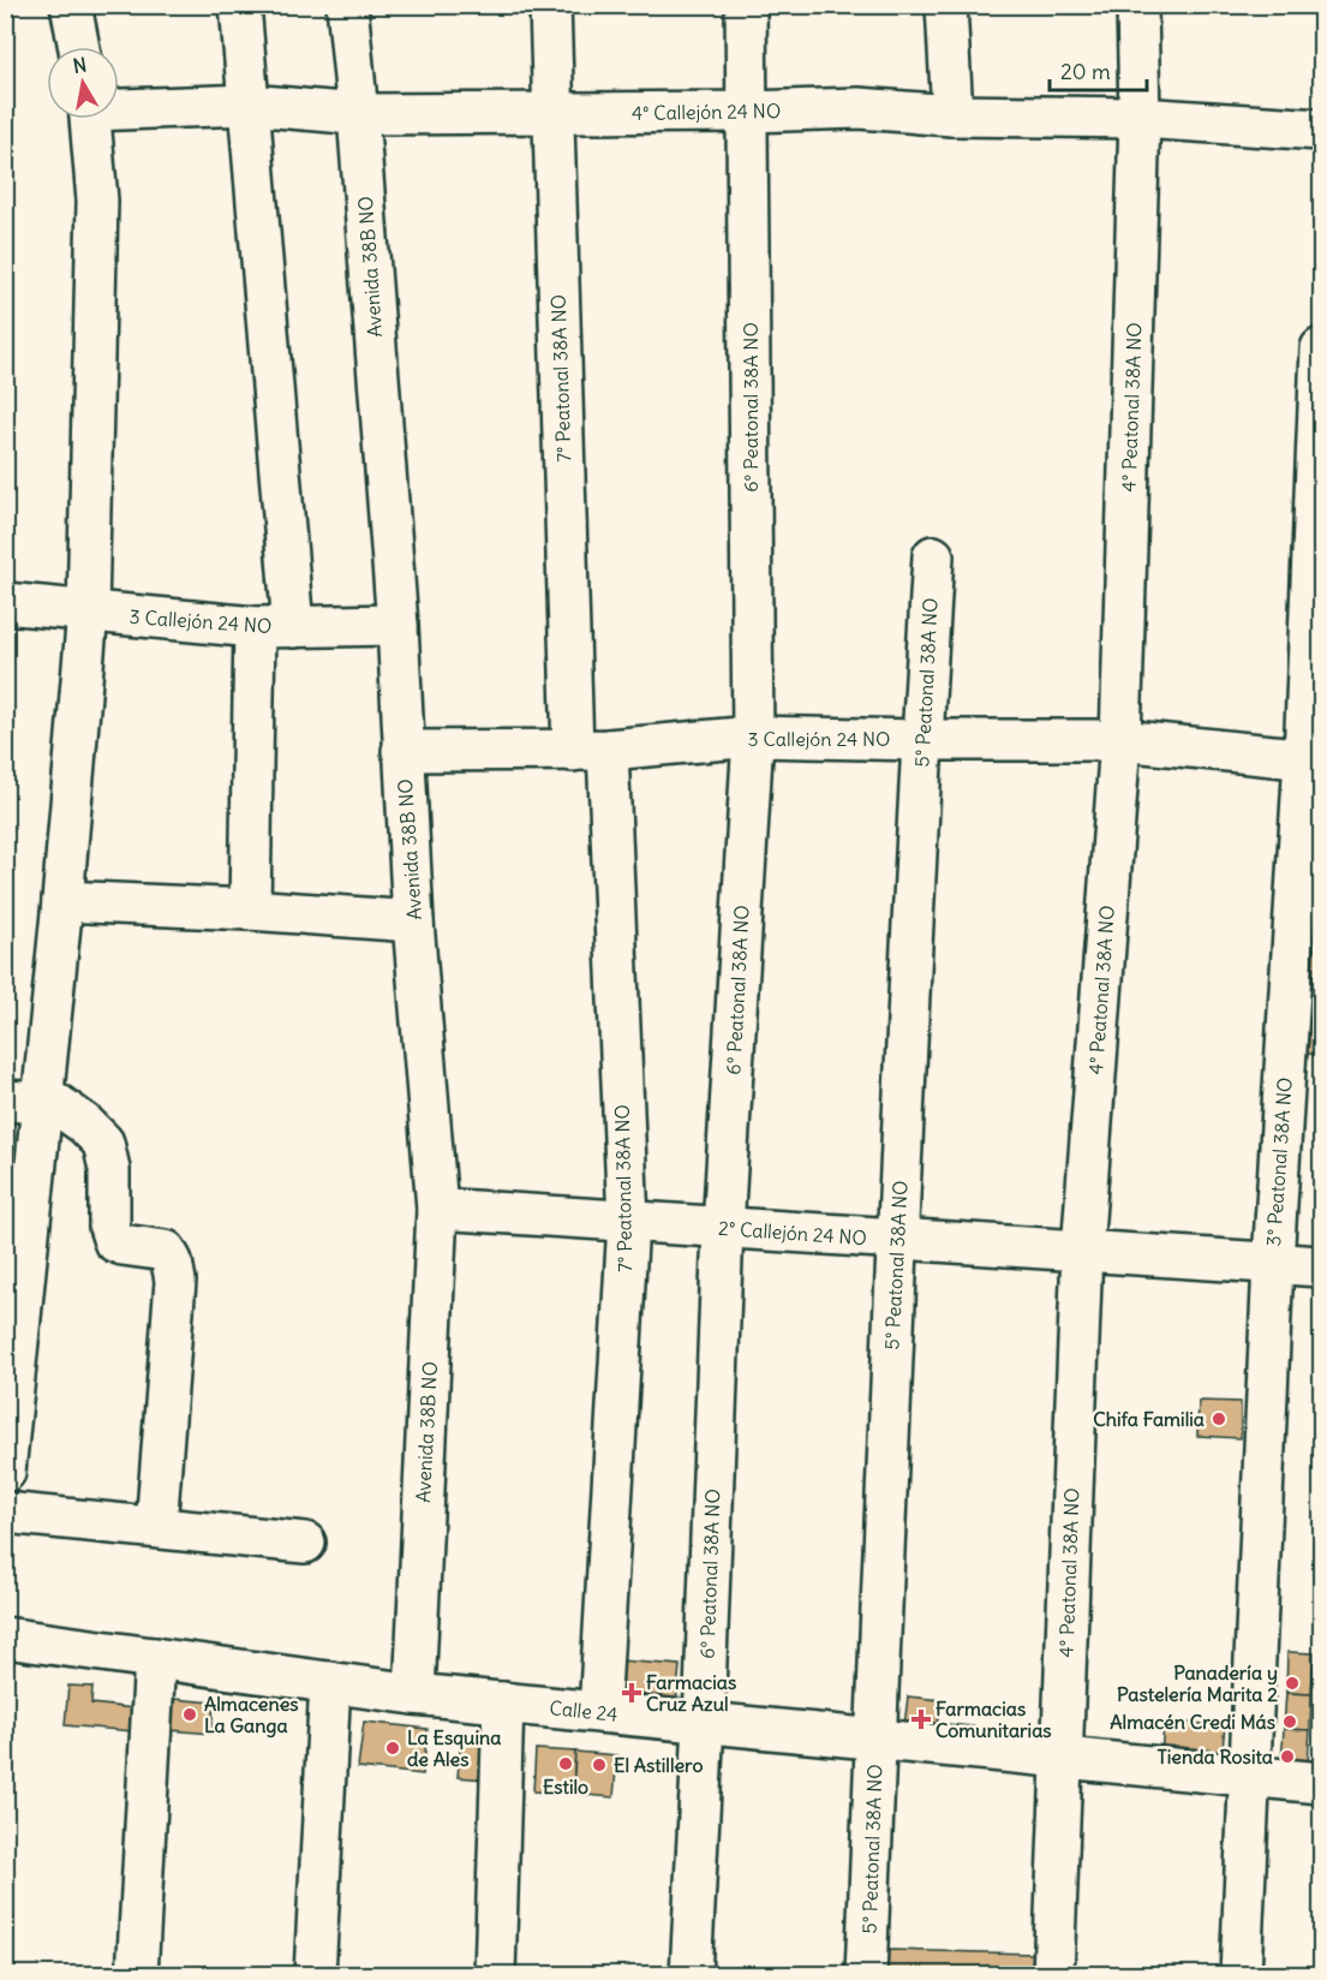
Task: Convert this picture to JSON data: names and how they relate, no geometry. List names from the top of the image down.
{
  "streets": {
    "street": [
      "4° Callejón 24 NO",
      "Avenida 38B NO",
      "7° Peatonal 38A NO",
      "6º Peatonal 38A NO",
      "4° Peatonal 38A NO",
      "3 Callejón 24 NO",
      "5° Peatonal 38A NO",
      "3° Peatonal 38A NO",
      "2° Callejón 24 NO",
      "Calle 24"
    ]
  },
  "crossings": [
    ["4° Callejón 24 NO", "Avenida 38B NO"],
    ["4° Callejón 24 NO", "7° Peatonal 38A NO"],
    ["4° Callejón 24 NO", "6º Peatonal 38A NO"],
    ["4° Callejón 24 NO", "4° Peatonal 38A NO"],
    ["Avenida 38B NO", "3 Callejón 24 NO"],
    ["Avenida 38B NO", "2° Callejón 24 NO"],
    ["Avenida 38B NO", "Calle 24"],
    ["7° Peatonal 38A NO", "3 Callejón 24 NO"],
    ["7° Peatonal 38A NO", "2° Callejón 24 NO"],
    ["7° Peatonal 38A NO", "Calle 24"],
    ["6º Peatonal 38A NO", "3 Callejón 24 NO"],
    ["6º Peatonal 38A NO", "2° Callejón 24 NO"],
    ["6º Peatonal 38A NO", "Calle 24"],
    ["4° Peatonal 38A NO", "3 Callejón 24 NO"],
    ["4° Peatonal 38A NO", "2° Callejón 24 NO"],
    ["4° Peatonal 38A NO", "Calle 24"],
    ["3 Callejón 24 NO", "5° Peatonal 38A NO"],
    ["3 Callejón 24 NO", "3° Peatonal 38A NO"],
    ["5° Peatonal 38A NO", "2° Callejón 24 NO"],
    ["5° Peatonal 38A NO", "Calle 24"],
    ["3° Peatonal 38A NO", "2° Callejón 24 NO"],
    ["3° Peatonal 38A NO", "Calle 24"]
  ],
  "places": {
    "other": [
      "Chifa Familia",
      "Panadería y Pastelería Marita 2",
      "Almacenes La Ganga",
      "Almacén Credi Más",
      "La Esquina de Ales",
      "Tienda Rosita",
      "Estilo",
      "El Astillero"
    ],
    "health": ["Farmacias Cruz Azul", "Farmacias Comunitarias"]
  },
  "scale_bar": "20 m",
  "north": "top"
}
